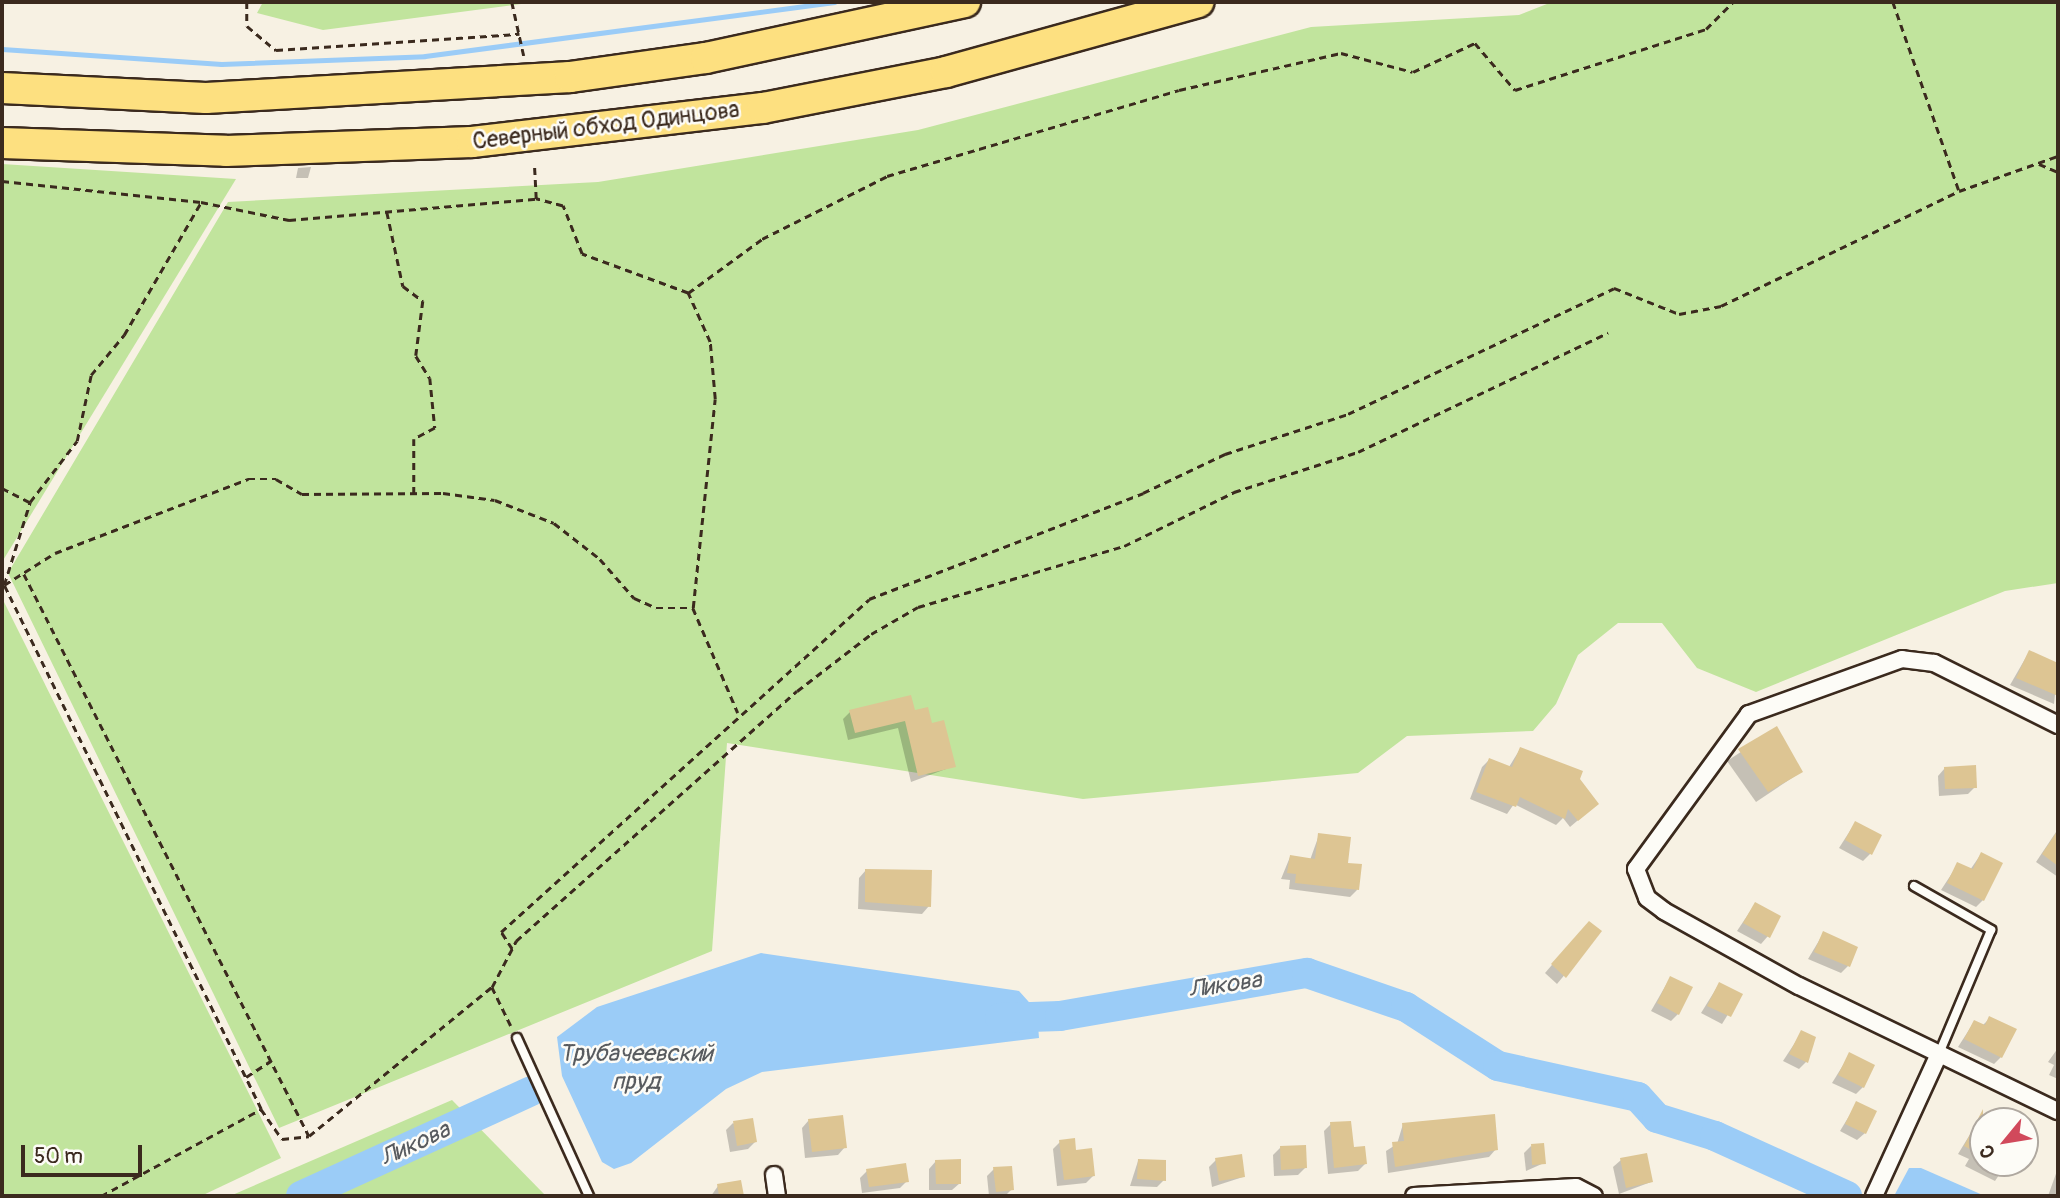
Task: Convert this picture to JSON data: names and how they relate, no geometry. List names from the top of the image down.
{
  "streets": {
    "highway": ["Северный обход Одинцова"]
  },
  "water": ["Ликова", "Трубачеевский пруд"],
  "scale_bar": "50 m",
  "north": "bottom left"
}
